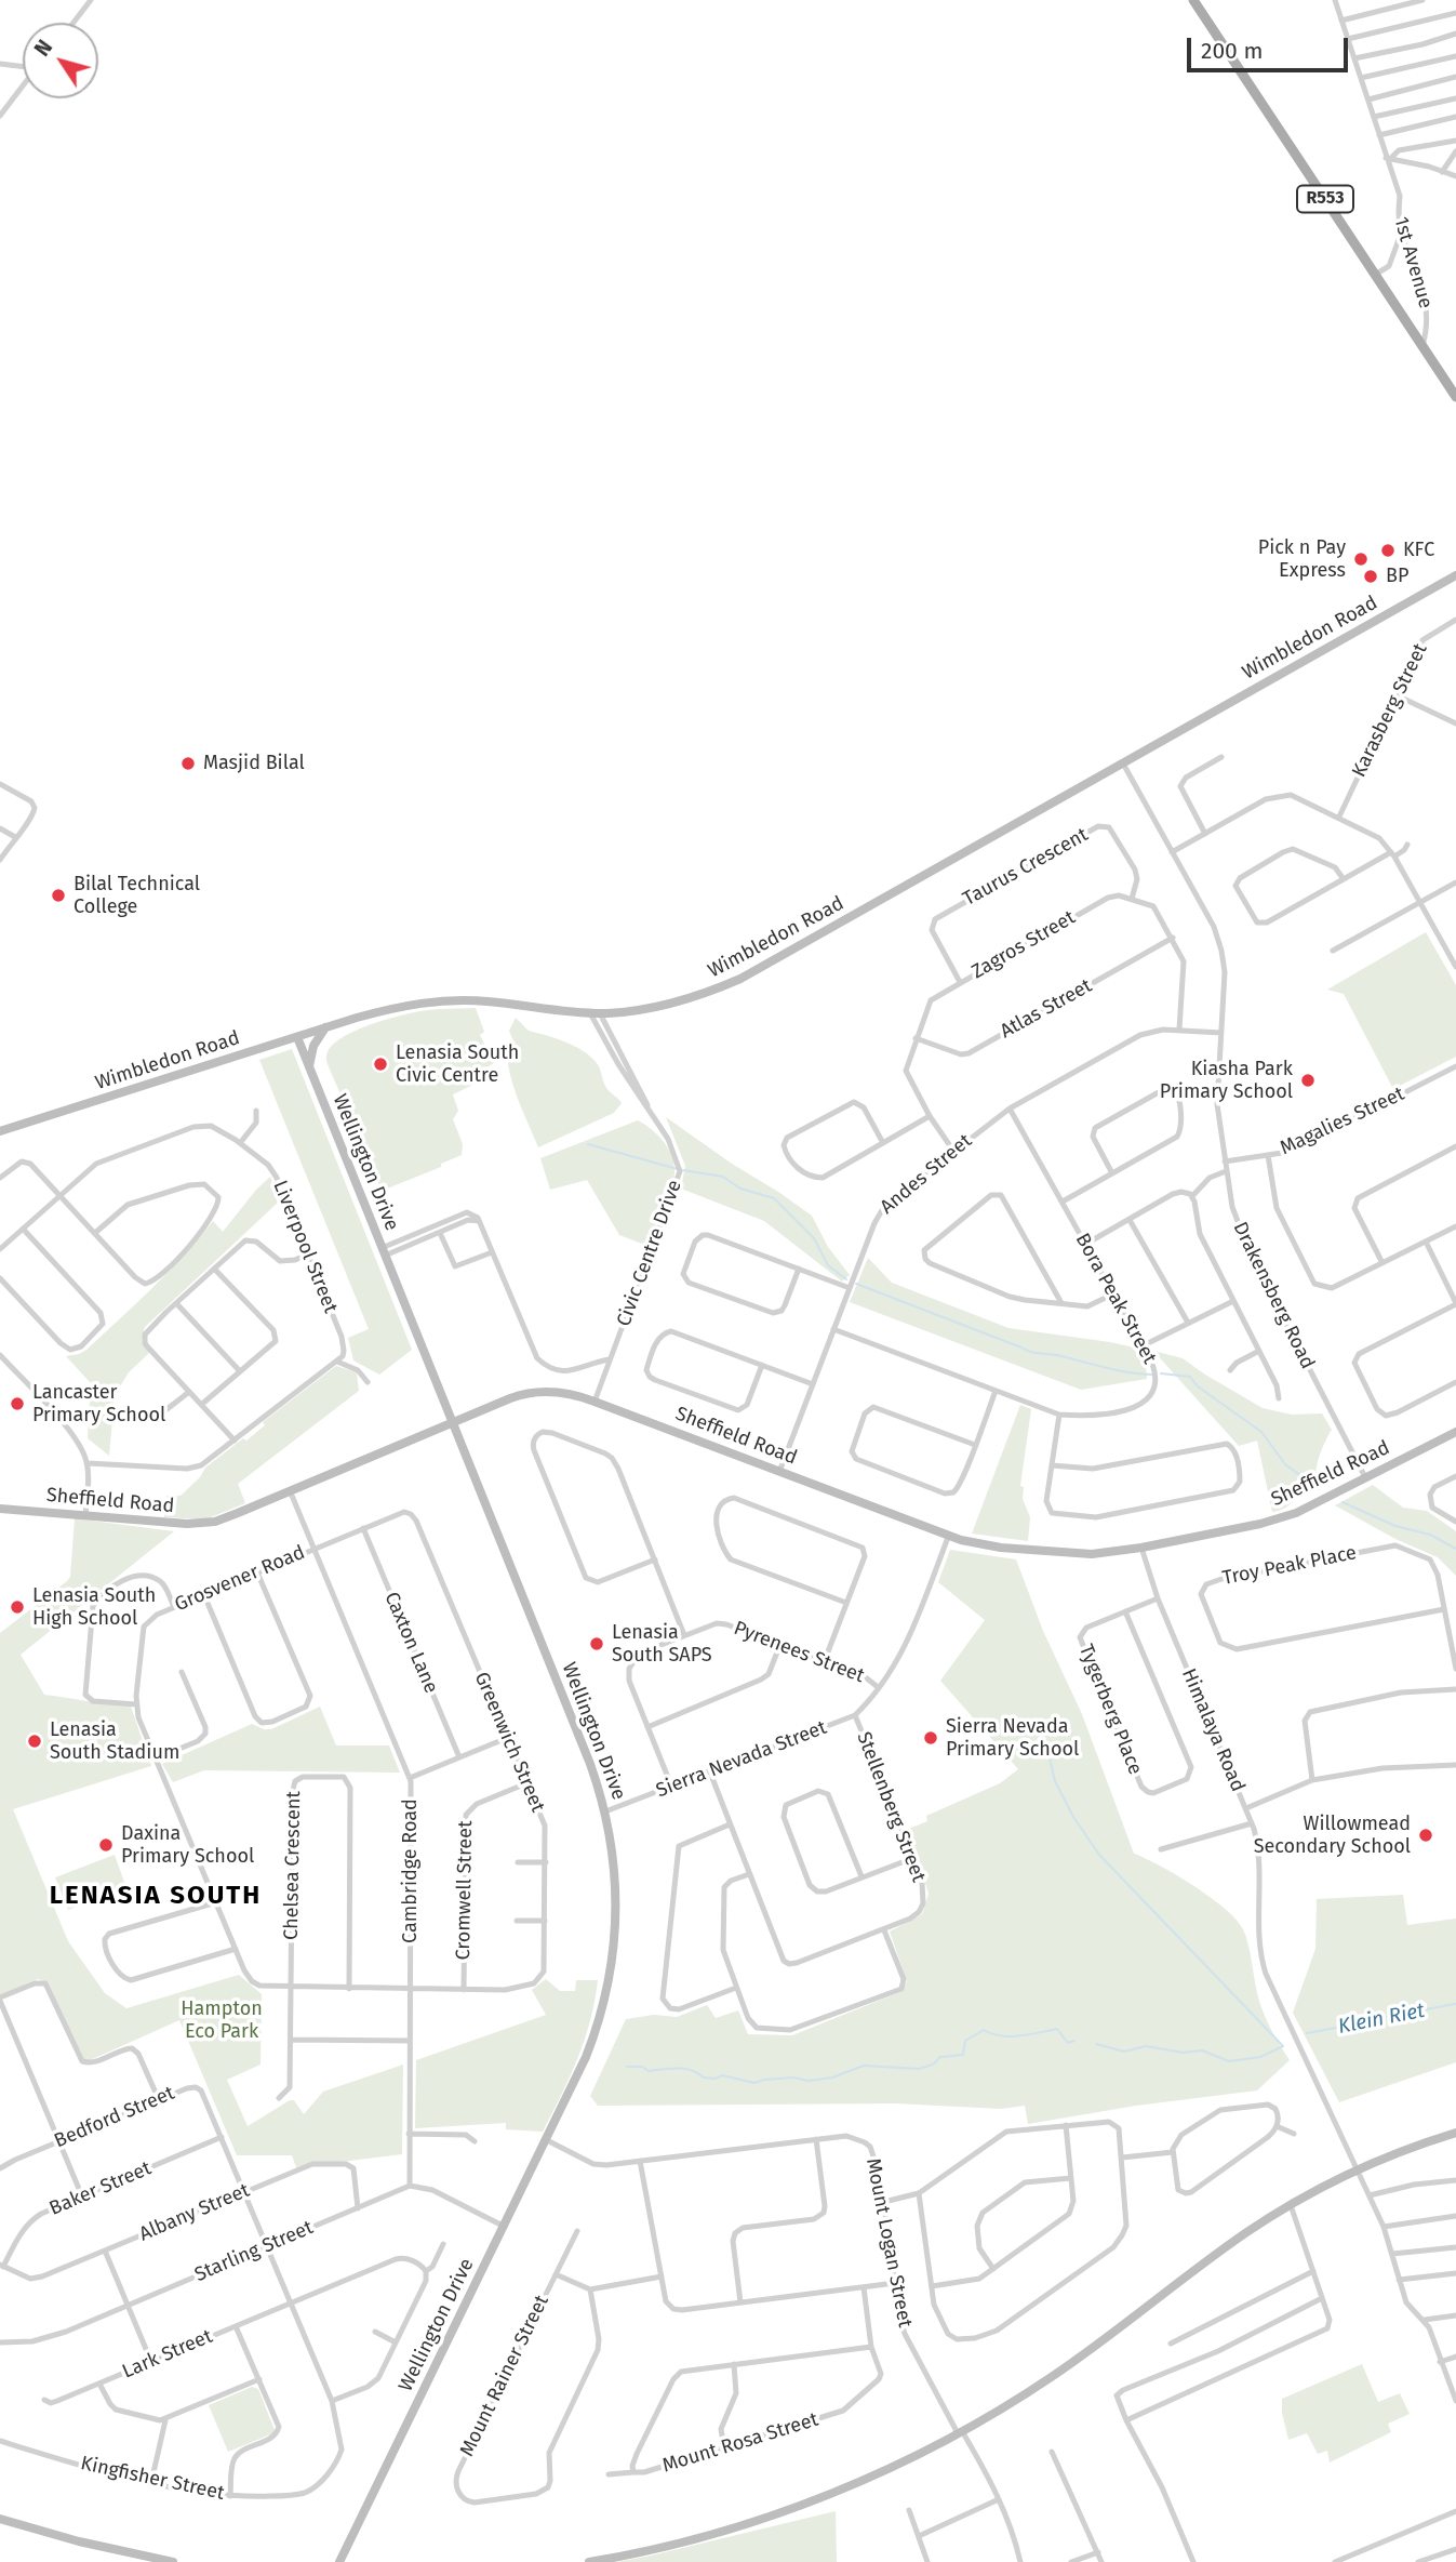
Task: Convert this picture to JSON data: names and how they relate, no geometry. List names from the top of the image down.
{
  "streets": {
    "main road": ["R553"],
    "street": [
      "1st Avenue",
      "Wimbledon Road",
      "Karasberg Street",
      "Taurus Crescent",
      "Zagros Street",
      "Atlas Street",
      "Magalies Street",
      "Wellington Drive",
      "Andes Street",
      "Liverpool Street",
      "Civic Centre Drive",
      "Drakensberg Road",
      "Bora Peak Street",
      "Sheffield Road",
      "Troy Peak Place",
      "Grosvener Road",
      "Caxton Lane",
      "Pyrenees Street",
      "Tygerberg Place",
      "Himalaya Road",
      "Greenwich Street",
      "Sierra Nevada Street",
      "Stellenberg Street",
      "Chelsea Crescent",
      "Cambridge Road",
      "Cromwell Street",
      "Bedford Street",
      "Baker Street",
      "Albany Street",
      "Mount Logan Street",
      "Starling Street",
      "Lark Street",
      "Mount Rainer Street",
      "Mount Rosa Street",
      "Kingfisher Street"
    ]
  },
  "crossings": [
    ["R553", "1st Avenue"],
    ["Wimbledon Road", "Wellington Drive"],
    ["Wimbledon Road", "Civic Centre Drive"],
    ["Wimbledon Road", "Drakensberg Road"],
    ["Taurus Crescent", "Zagros Street"],
    ["Zagros Street", "Atlas Street"],
    ["Zagros Street", "Andes Street"],
    ["Magalies Street", "Drakensberg Road"],
    ["Wellington Drive", "Sheffield Road"],
    ["Wellington Drive", "Sierra Nevada Street"],
    ["Wellington Drive", "Mount Logan Street"],
    ["Andes Street", "Drakensberg Road"],
    ["Andes Street", "Bora Peak Street"],
    ["Andes Street", "Sheffield Road"],
    ["Civic Centre Drive", "Sheffield Road"],
    ["Drakensberg Road", "Sheffield Road"],
    ["Sheffield Road", "Himalaya Road"],
    ["Sheffield Road", "Sierra Nevada Street"],
    ["Sheffield Road", "Cambridge Road"],
    ["Grosvener Road", "Caxton Lane"],
    ["Grosvener Road", "Greenwich Street"],
    ["Grosvener Road", "Chelsea Crescent"],
    ["Grosvener Road", "Cambridge Road"],
    ["Pyrenees Street", "Sierra Nevada Street"],
    ["Tygerberg Place", "Himalaya Road"],
    ["Greenwich Street", "Cambridge Road"],
    ["Greenwich Street", "Cromwell Street"],
    ["Sierra Nevada Street", "Stellenberg Street"],
    ["Cambridge Road", "Starling Street"],
    ["Bedford Street", "Baker Street"],
    ["Bedford Street", "Albany Street"],
    ["Bedford Street", "Starling Street"],
    ["Bedford Street", "Kingfisher Street"],
    ["Baker Street", "Albany Street"],
    ["Albany Street", "Starling Street"],
    ["Starling Street", "Kingfisher Street"],
    ["Lark Street", "Kingfisher Street"]
  ],
  "districts": ["LENASIA SOUTH"],
  "water": ["Klein Riet"],
  "parks": ["Hampton Eco Park"],
  "places": [
    "KFC",
    "Pick n Pay Express",
    "BP",
    "Masjid Bilal",
    "Bilal Technical College",
    "Lenasia South Civic Centre",
    "Kiasha Park Primary School",
    "Lancaster Primary School",
    "Lenasia South High School",
    "Lenasia South SAPS",
    "Sierra Nevada Primary School",
    "Lenasia South Stadium",
    "Willowmead Secondary School",
    "Daxina Primary School"
  ],
  "scale_bar": "200 m",
  "north": "top left"
}
